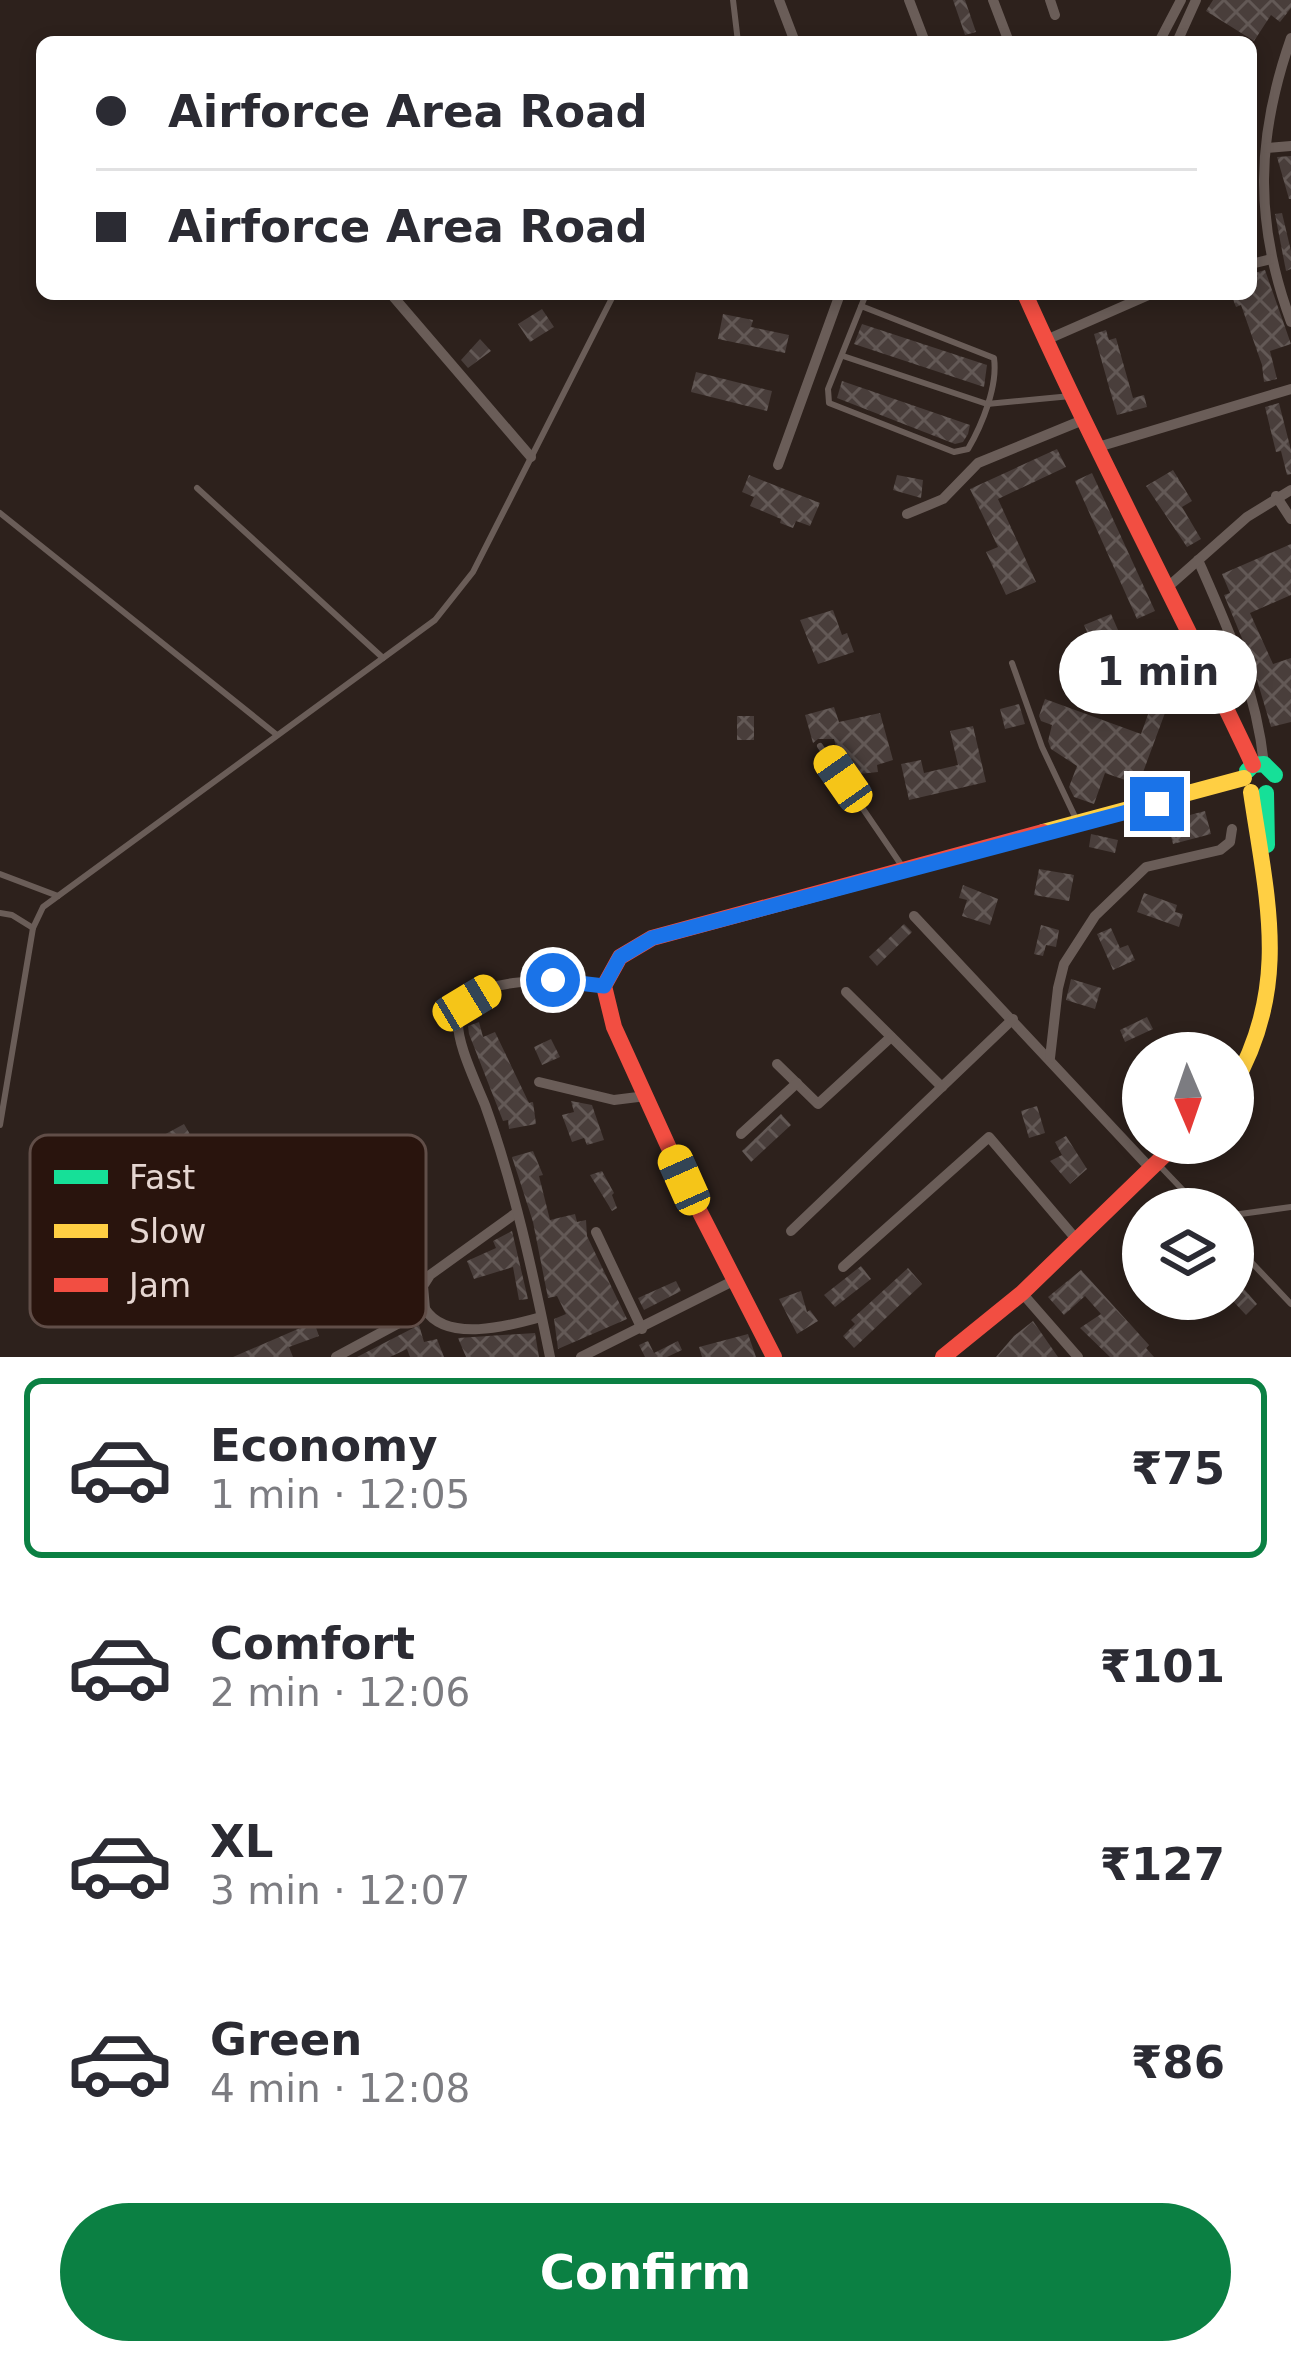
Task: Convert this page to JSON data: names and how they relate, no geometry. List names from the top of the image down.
{
  "legend": ["Fast", "Slow", "Jam"],
  "north": "bottom",
  "page": {
    "banner": ["Airforce Area Road", "Airforce Area Road"],
    "bubble": "1 min",
    "list": [
      {
        "name": "Economy",
        "note": "1 min · 12:05",
        "value": "₹75"
      },
      {
        "name": "Comfort",
        "note": "2 min · 12:06",
        "value": "₹101"
      },
      {
        "name": "XL",
        "note": "3 min · 12:07",
        "value": "₹127"
      },
      {
        "name": "Green",
        "note": "4 min · 12:08",
        "value": "₹86"
      }
    ],
    "buttons": "Confirm"
  }
}
